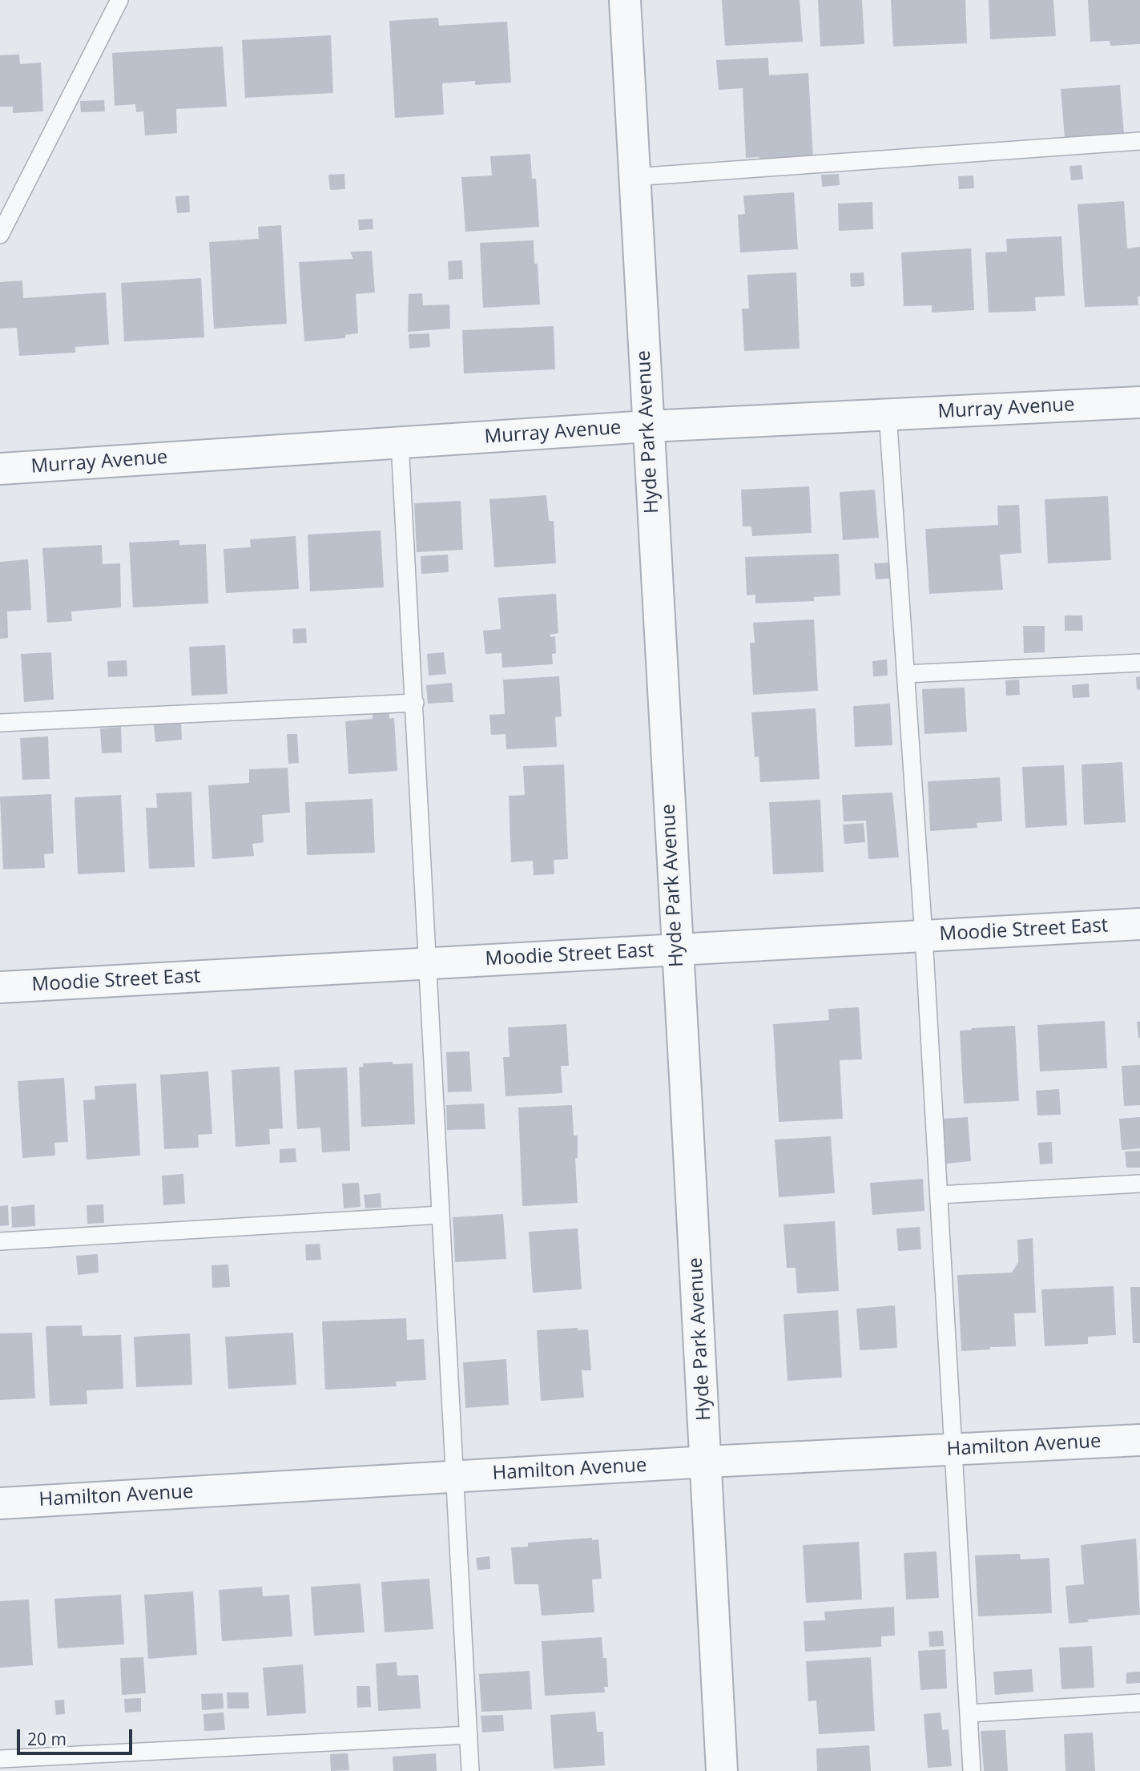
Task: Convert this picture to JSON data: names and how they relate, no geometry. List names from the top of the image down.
{
  "streets": {
    "street": [
      "Murray Avenue",
      "Hyde Park Avenue",
      "Moodie Street East",
      "Hamilton Avenue"
    ]
  },
  "crossings": [
    ["Murray Avenue", "Hyde Park Avenue"],
    ["Hyde Park Avenue", "Moodie Street East"],
    ["Hyde Park Avenue", "Hamilton Avenue"]
  ],
  "scale_bar": "20 m"
}
